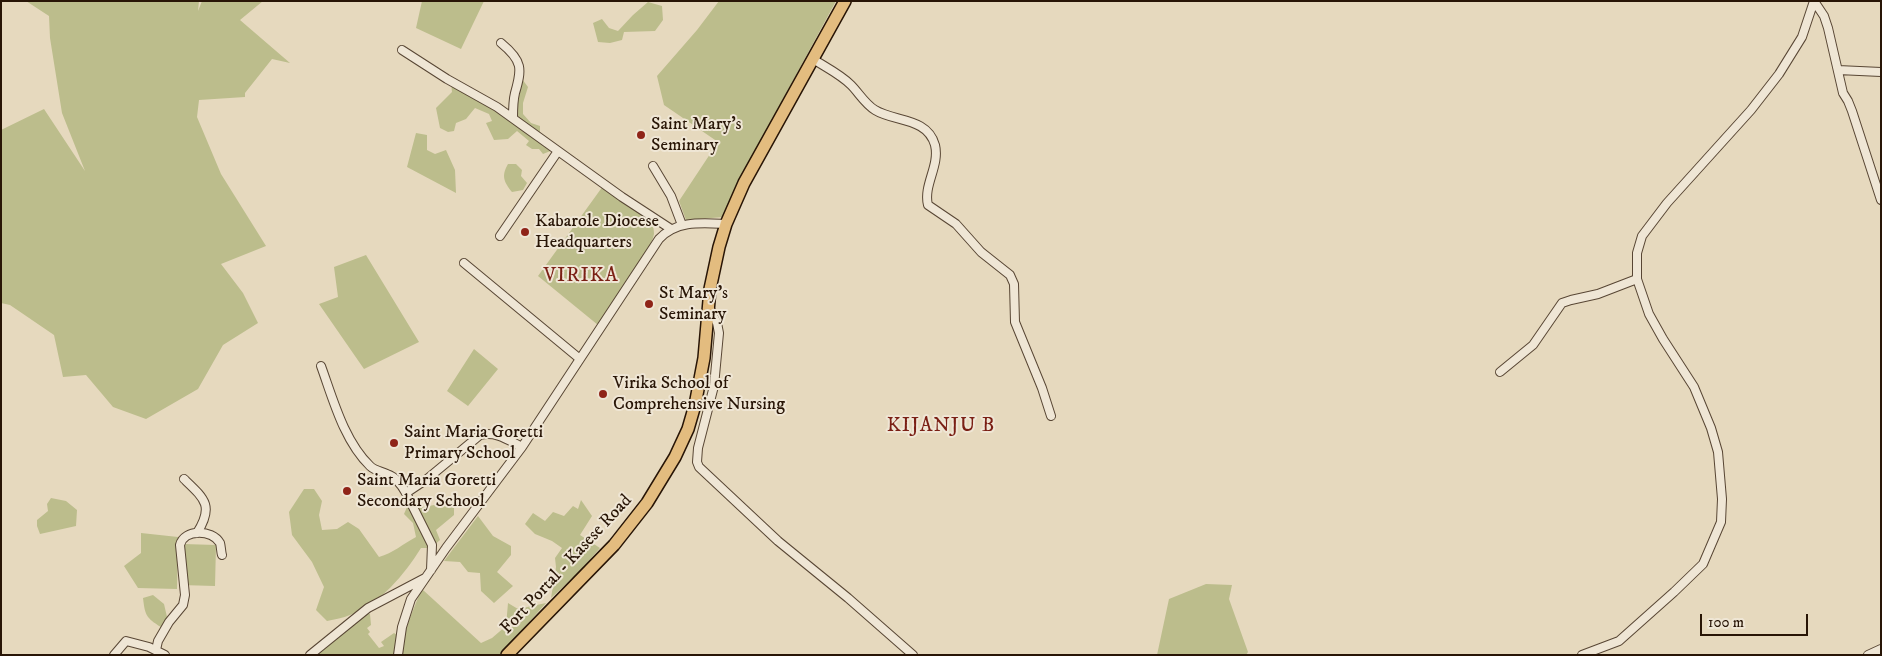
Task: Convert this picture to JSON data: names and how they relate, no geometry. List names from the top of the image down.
{
  "streets": {
    "highway": ["Fort Portal - Kasese Road"]
  },
  "districts": ["VIRIKA", "KIJANJU B"],
  "places": [
    "Saint Mary's Seminary",
    "Kabarole Diocese Headquarters",
    "St Mary's Seminary",
    "Virika School of Comprehensive Nursing",
    "Saint Maria Goretti Primary School",
    "Saint Maria Goretti Secondary School"
  ],
  "scale_bar": "100 m"
}
